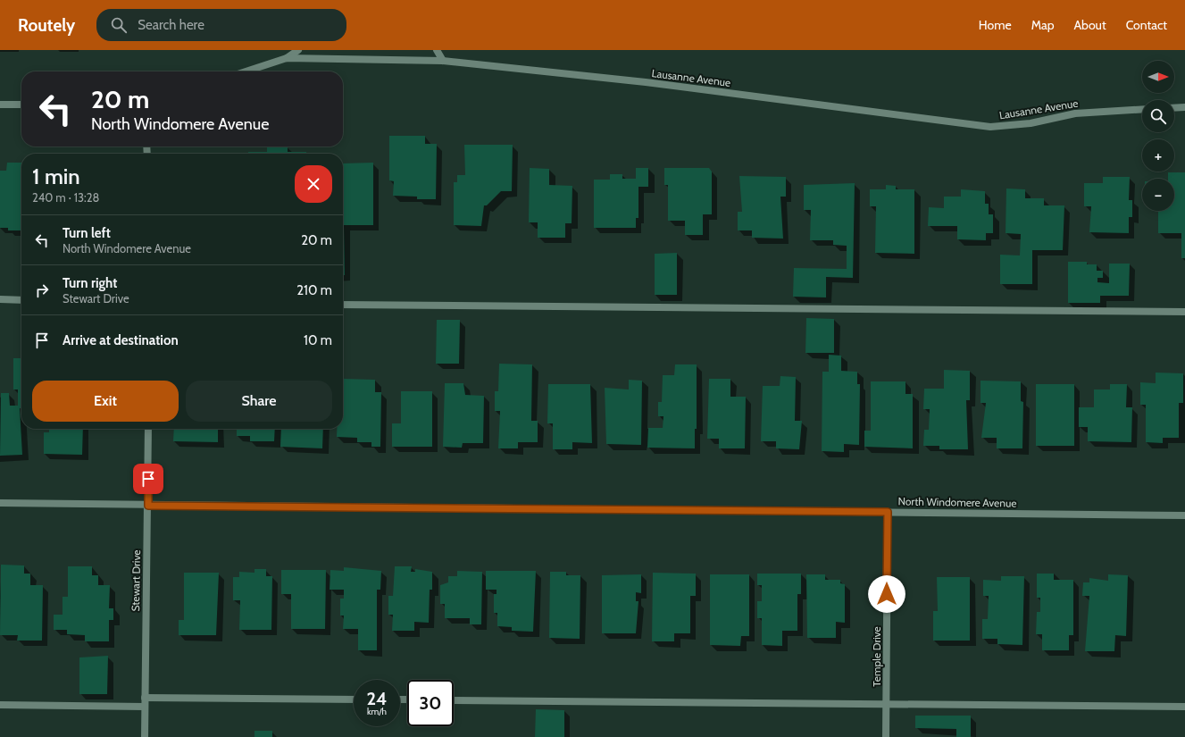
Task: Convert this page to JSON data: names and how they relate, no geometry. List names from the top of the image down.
{
  "streets": {
    "street": [
      "Lausanne Avenue",
      "North Windomere Avenue",
      "Stewart Drive",
      "Temple Drive"
    ]
  },
  "crossings": [
    ["North Windomere Avenue", "Stewart Drive"],
    ["North Windomere Avenue", "Temple Drive"]
  ],
  "north": "right",
  "page": {
    "header": "Routely",
    "search": "Search here",
    "nav": [
      "Home",
      "Map",
      "About",
      "Contact"
    ],
    "map_buttons": ["+", "−"],
    "turn": ["20 m", "North Windomere Avenue"],
    "heading": ["1 min", "240 m · 13:28"],
    "list": [
      {
        "name": "Turn left",
        "note": "North Windomere Avenue",
        "value": "20 m"
      },
      {
        "name": "Turn right",
        "note": "Stewart Drive",
        "value": "210 m"
      },
      {
        "name": "Arrive at destination",
        "value": "10 m"
      }
    ],
    "buttons": ["Exit", "Share"],
    "speed": "24 km/h",
    "limit": "30"
  }
}
